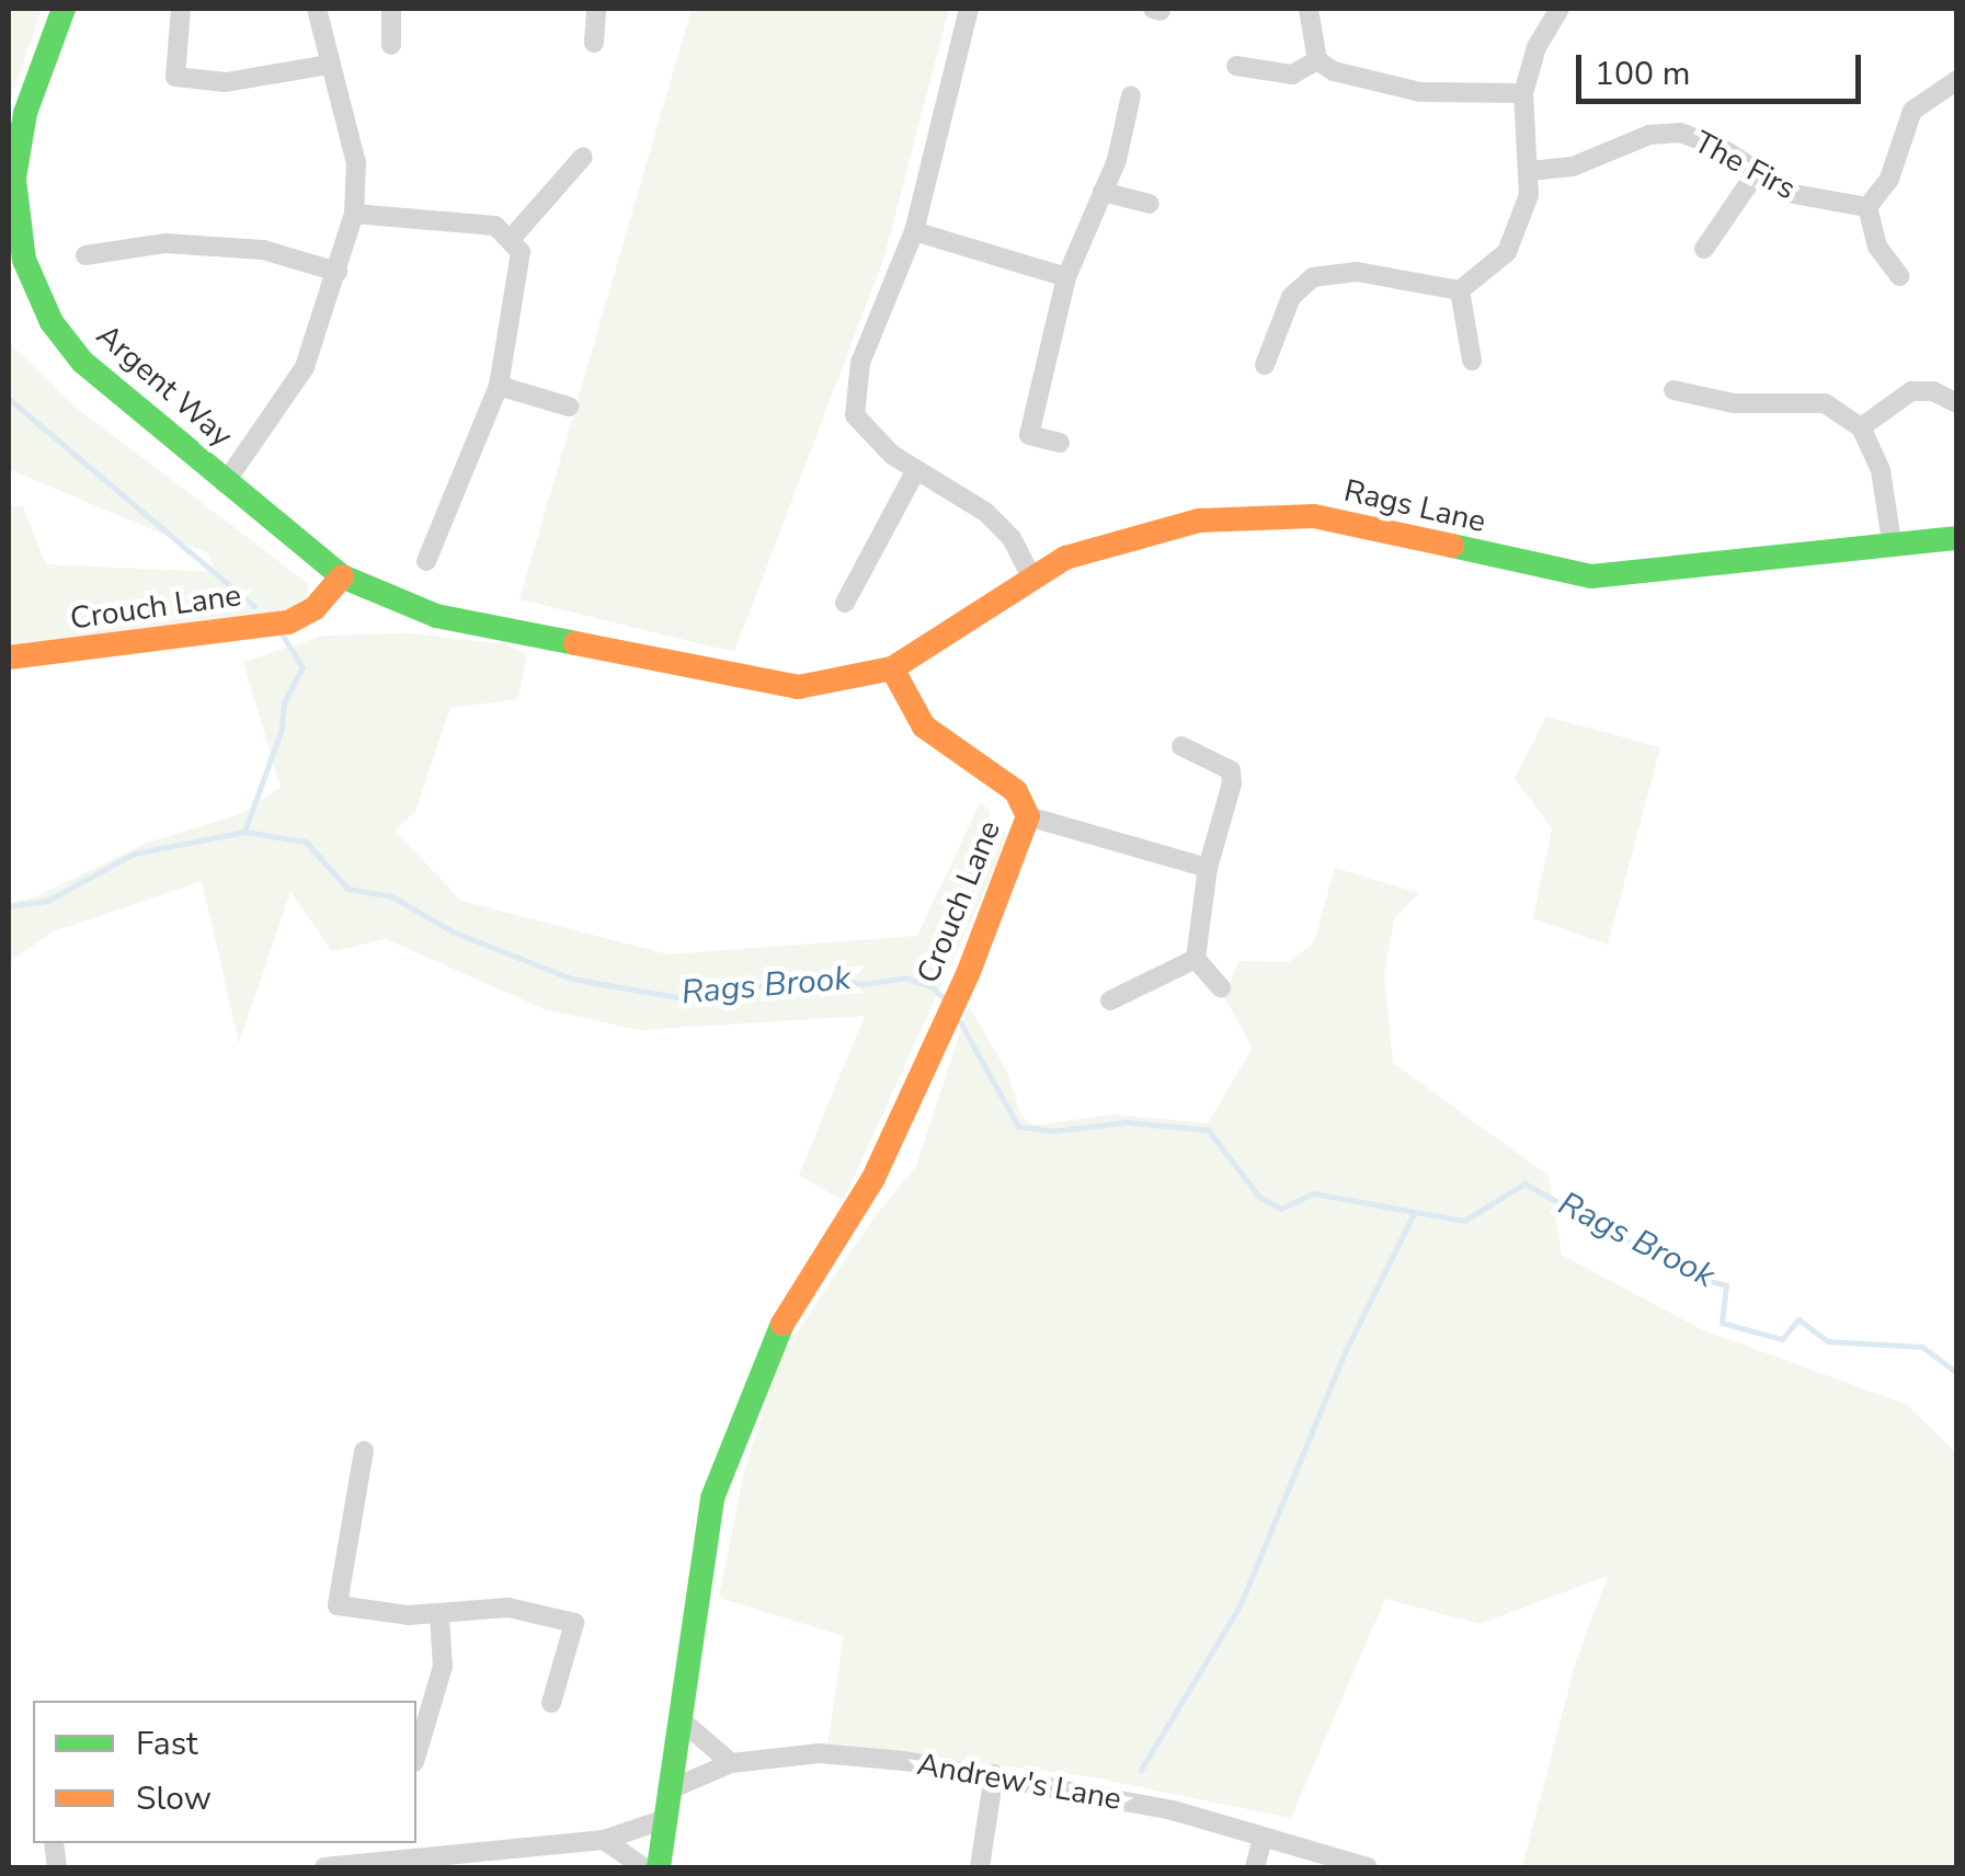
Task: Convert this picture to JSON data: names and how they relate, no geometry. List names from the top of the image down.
{
  "streets": {
    "street": [
      "The Firs",
      "Argent Way",
      "Rags Lane",
      "Crouch Lane",
      "Andrew's Lane"
    ]
  },
  "crossings": [
    ["Argent Way", "Crouch Lane"],
    ["Rags Lane", "Crouch Lane"],
    ["Crouch Lane", "Andrew's Lane"]
  ],
  "water": ["Rags Brook"],
  "legend": ["Fast", "Slow"],
  "scale_bar": "100 m"
}
